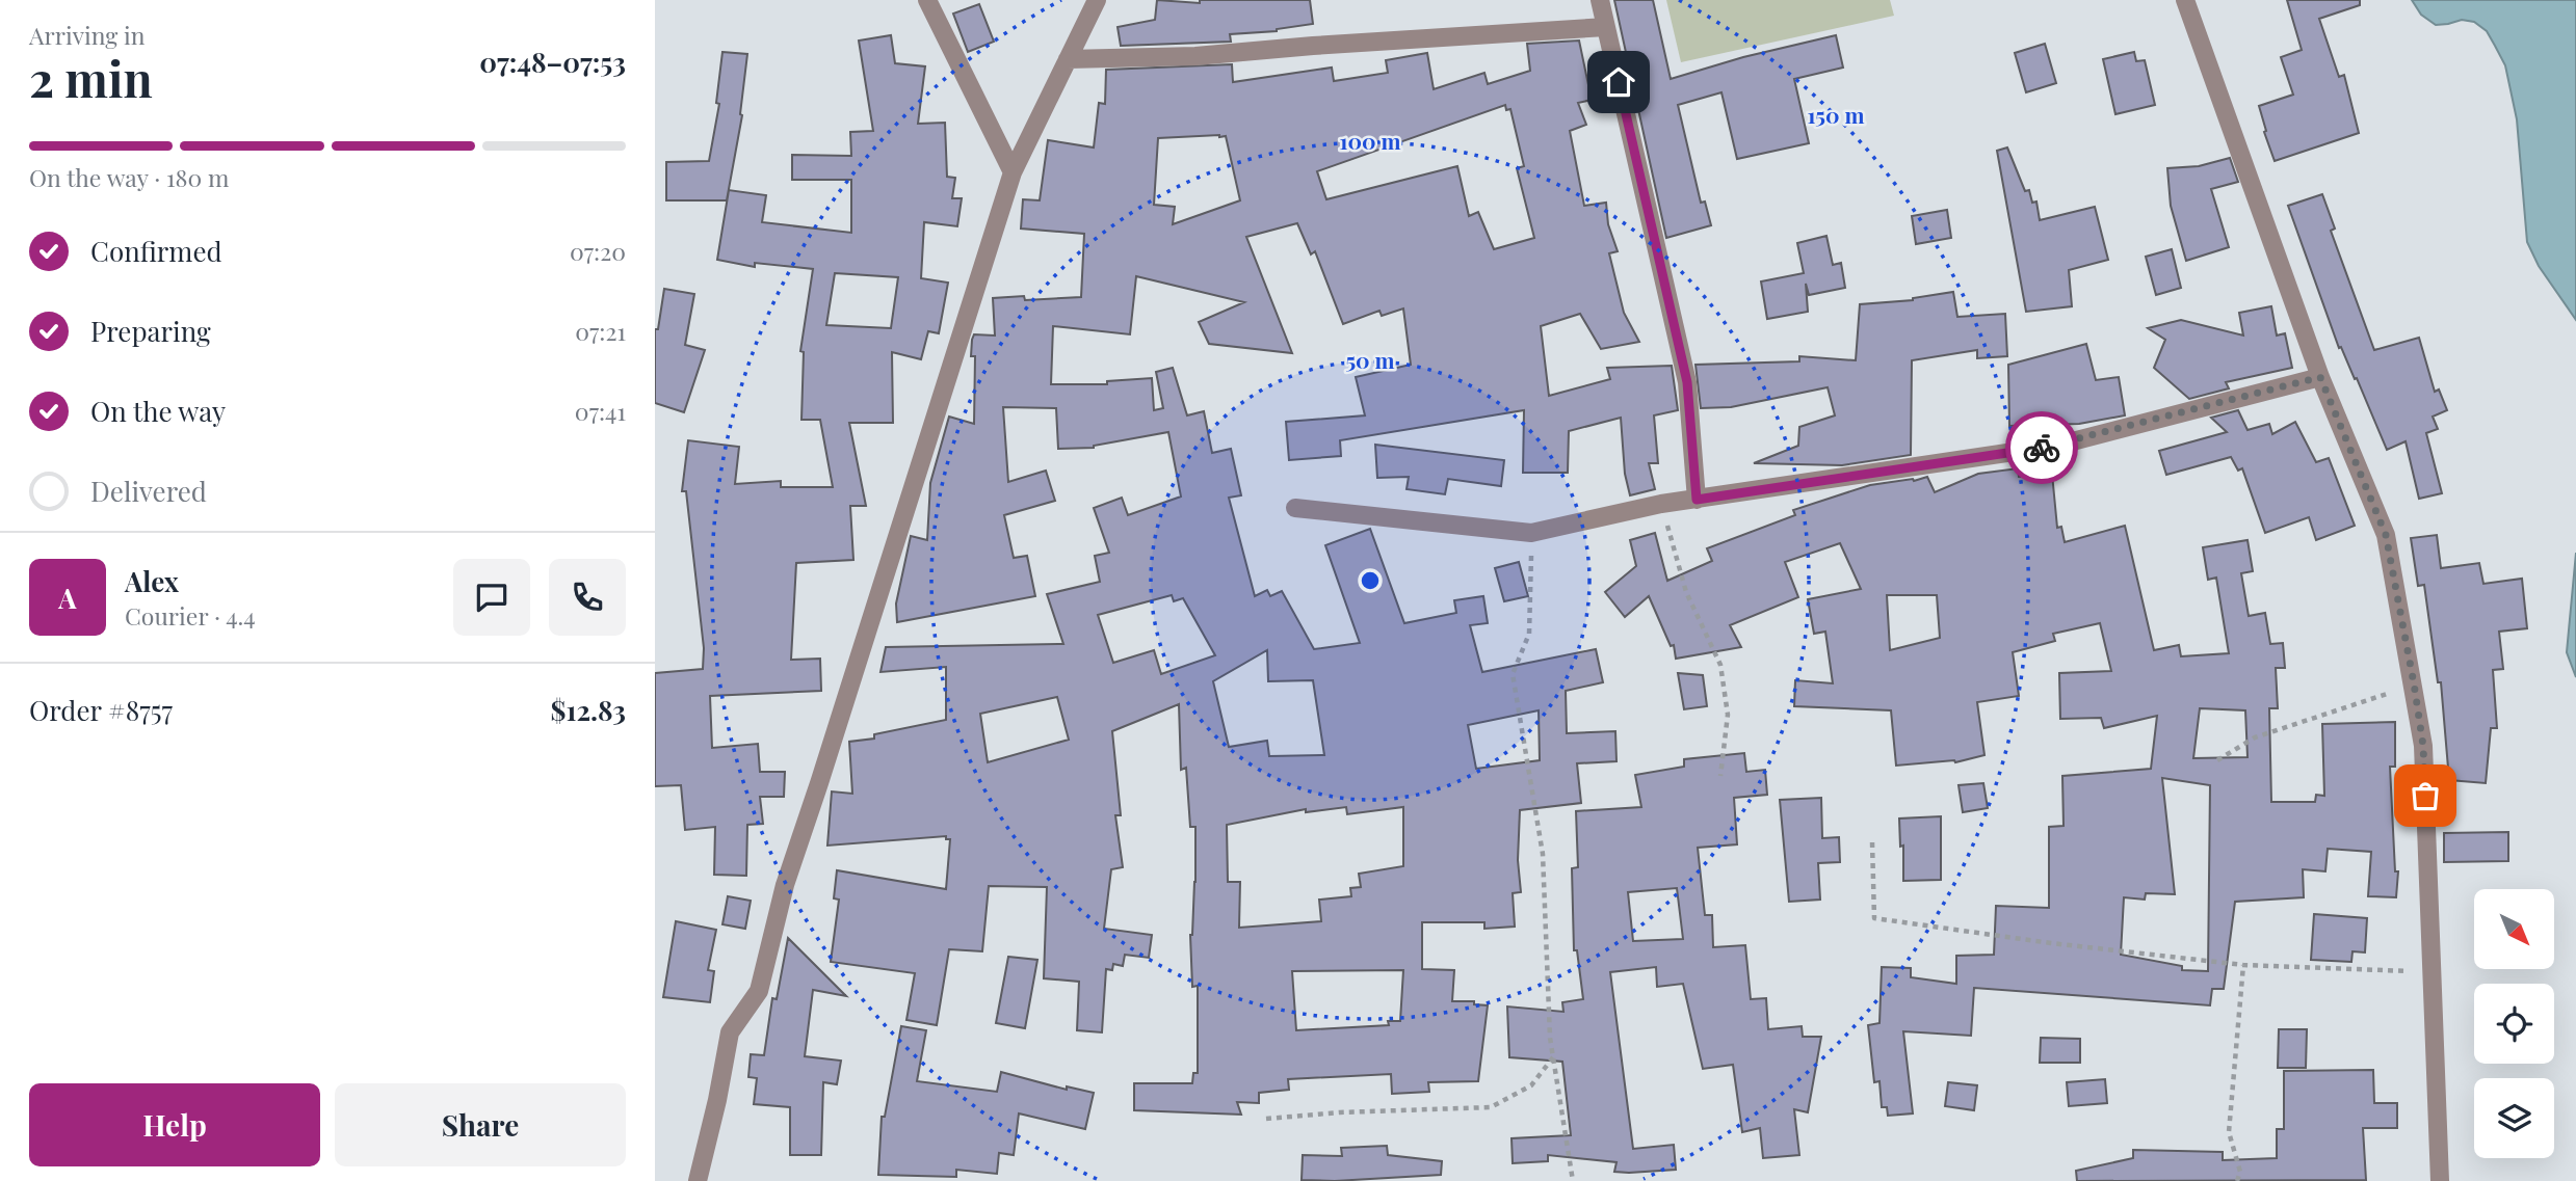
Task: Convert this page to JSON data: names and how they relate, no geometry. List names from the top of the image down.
{
  "north": "bottom right",
  "page": {
    "heading": ["2 min", "Arriving in", "07:48–07:53"],
    "panel": [
      "Alex",
      "Courier · 4.4",
      "Order #8757",
      "$12.83"
    ],
    "bar": "On the way · 180 m",
    "list": [
      ["Confirmed", "07:20"],
      ["Preparing", "07:21"],
      ["On the way", "07:41"],
      "Delivered"
    ],
    "round": "A",
    "buttons": ["Help", "Share"]
  },
  "rings": ["150 m", "100 m", "50 m"]
}
